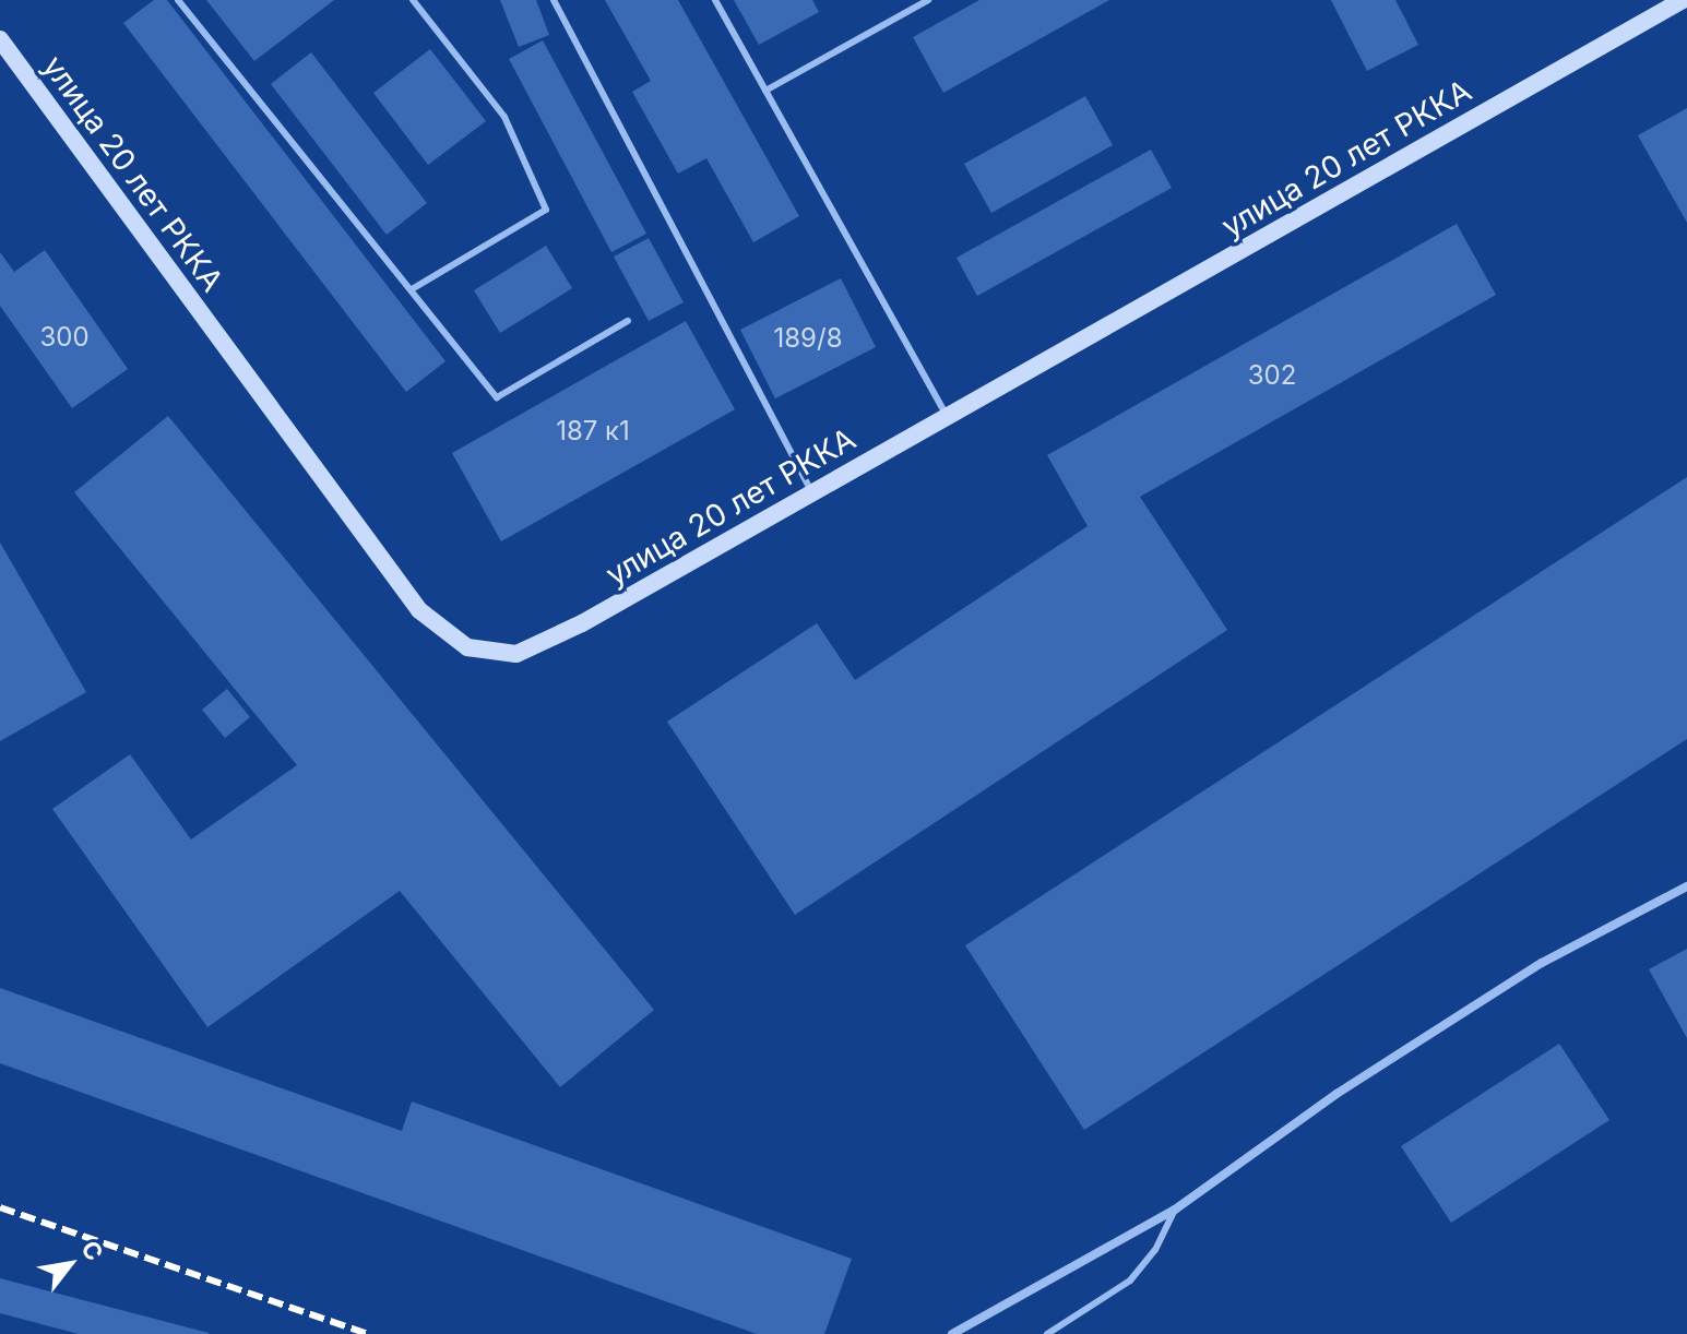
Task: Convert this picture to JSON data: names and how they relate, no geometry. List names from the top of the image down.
{
  "streets": {
    "main road": ["улица 20 лет РККА"]
  },
  "house_numbers": [
    "300",
    "189/8",
    "302",
    "187 к1"
  ],
  "north": "top right"
}
